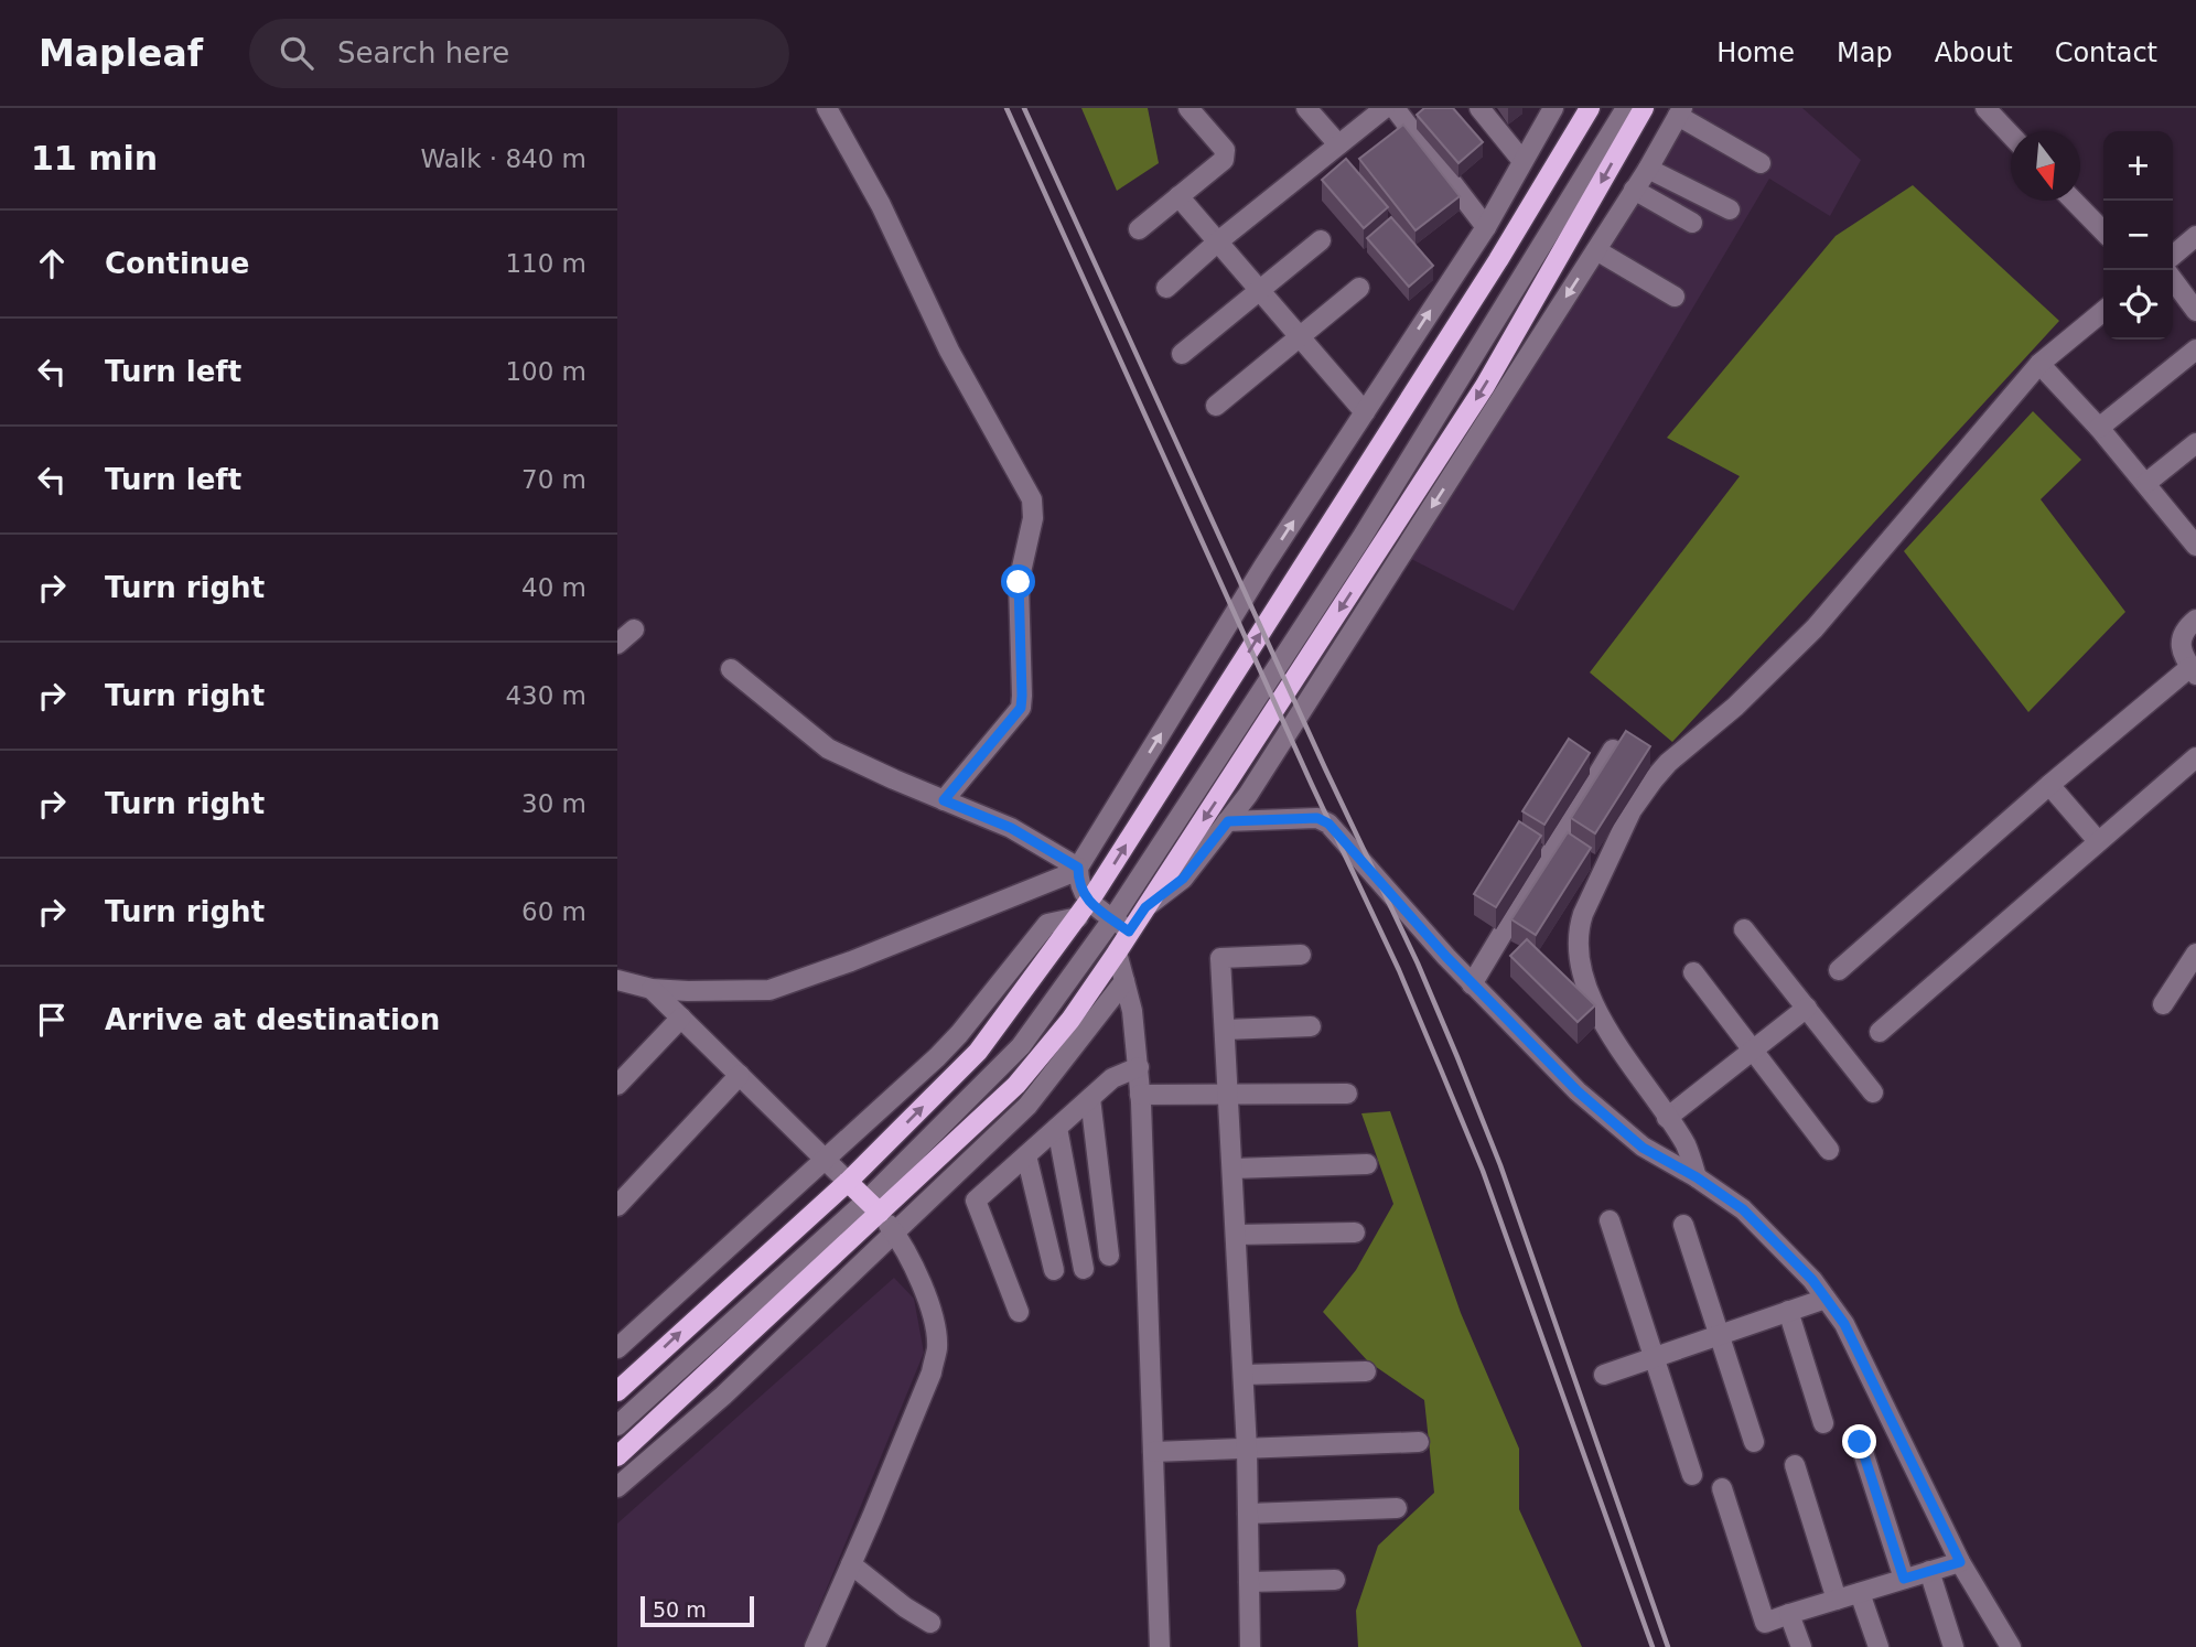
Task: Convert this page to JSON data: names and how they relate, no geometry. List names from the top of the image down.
{
  "scale_bar": "50 m",
  "north": "bottom",
  "page": {
    "header": "Mapleaf",
    "search": "Search here",
    "nav": [
      "Home",
      "Map",
      "About",
      "Contact"
    ],
    "heading": ["11 min", "Walk · 840 m"],
    "map_buttons": ["+", "−"],
    "list": [
      ["Continue", "110 m"],
      ["Turn left", "100 m"],
      ["Turn left", "70 m"],
      ["Turn right", "40 m"],
      ["Turn right", "430 m"],
      ["Turn right", "30 m"],
      ["Turn right", "60 m"],
      "Arrive at destination"
    ],
    "scale": "50 m"
  }
}
